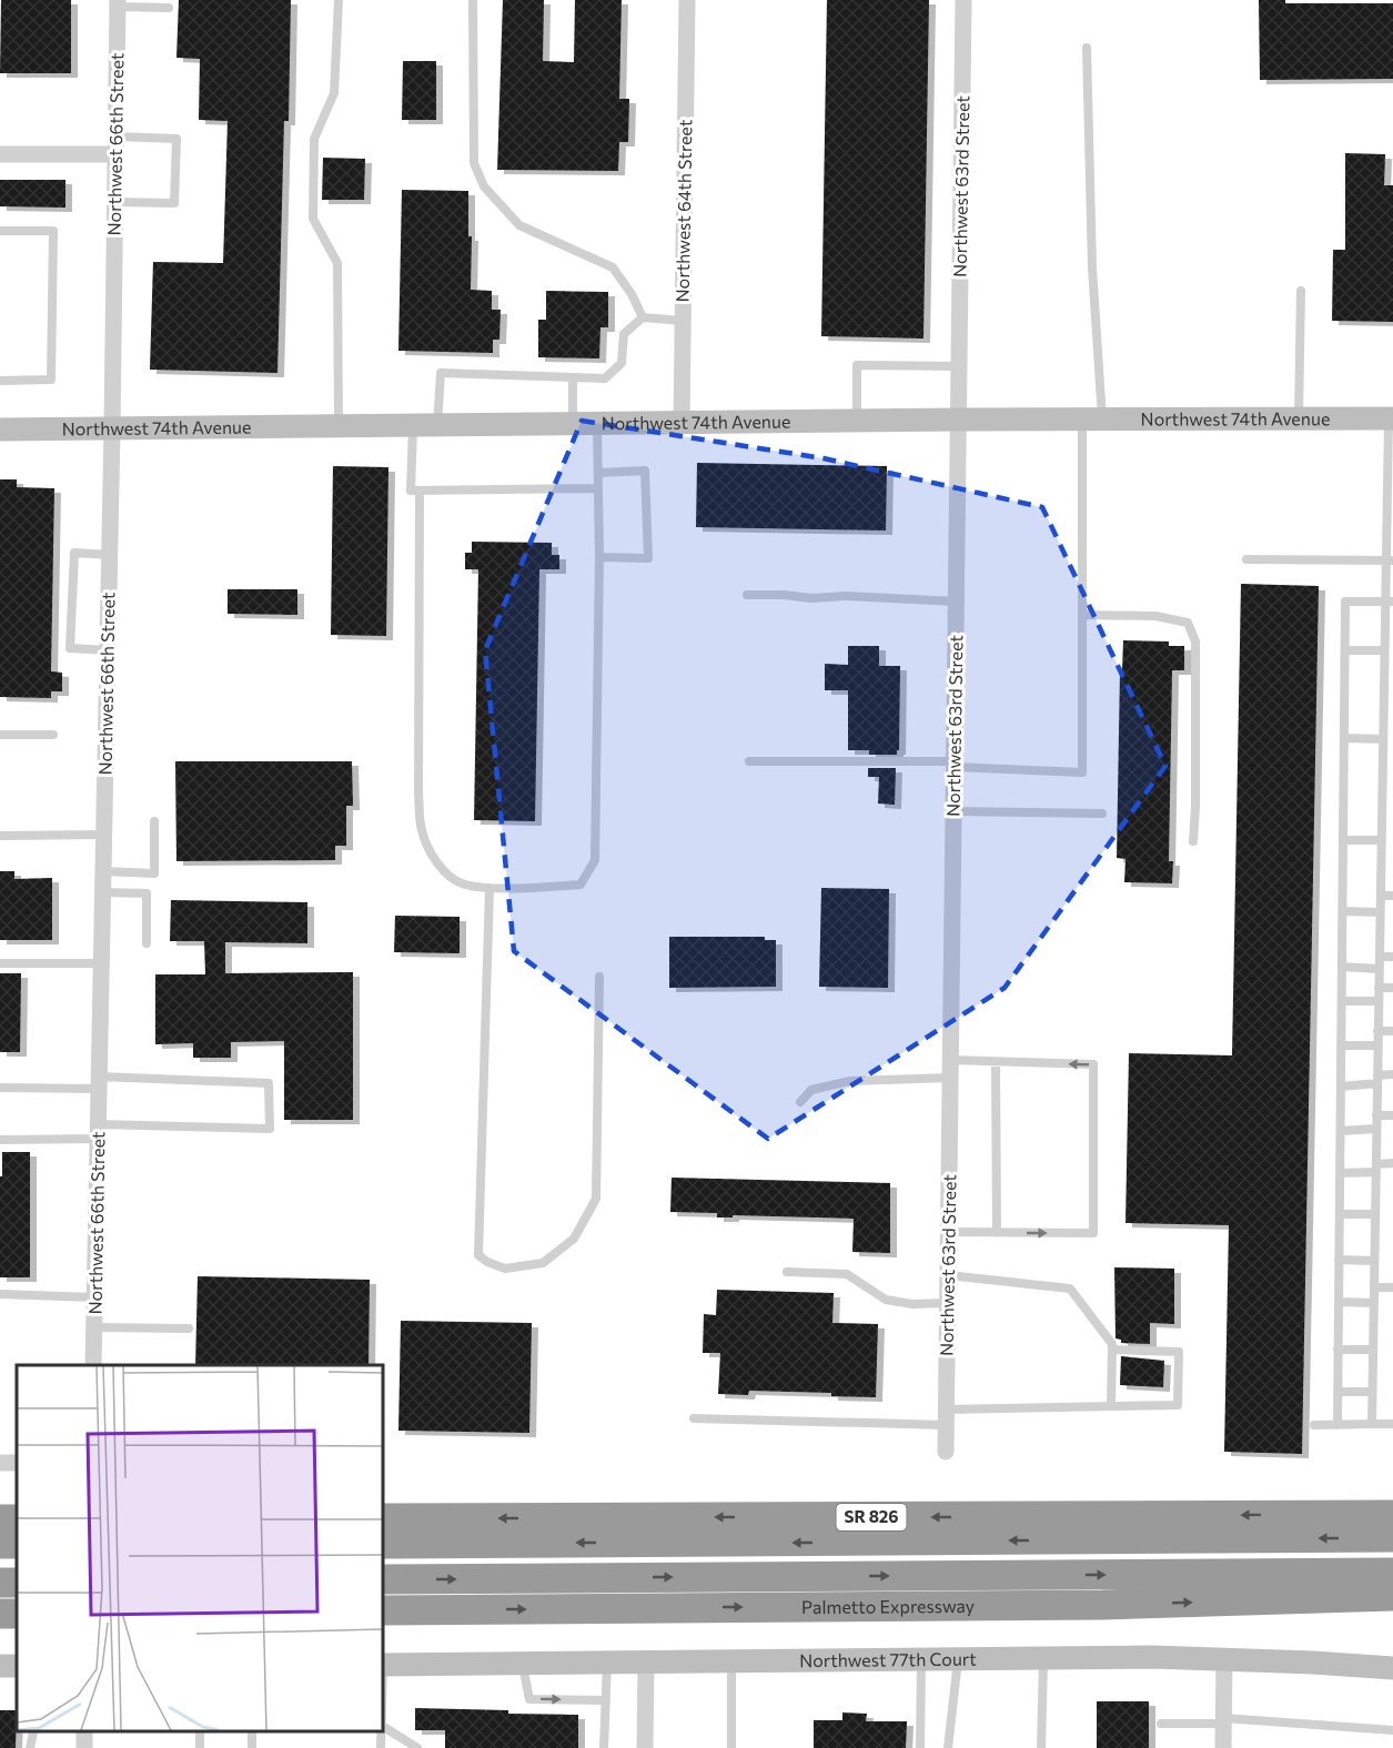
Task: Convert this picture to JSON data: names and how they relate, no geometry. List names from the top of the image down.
{
  "streets": {
    "highway": ["SR 826", "Palmetto Expressway"],
    "street": [
      "Northwest 66th Street",
      "Northwest 63rd Street",
      "Northwest 64th Street",
      "Northwest 74th Avenue",
      "Northwest 77th Court"
    ]
  },
  "crossings": [
    ["Northwest 66th Street", "Northwest 74th Avenue"],
    ["Northwest 63rd Street", "Northwest 74th Avenue"],
    ["Northwest 64th Street", "Northwest 74th Avenue"]
  ]
}
